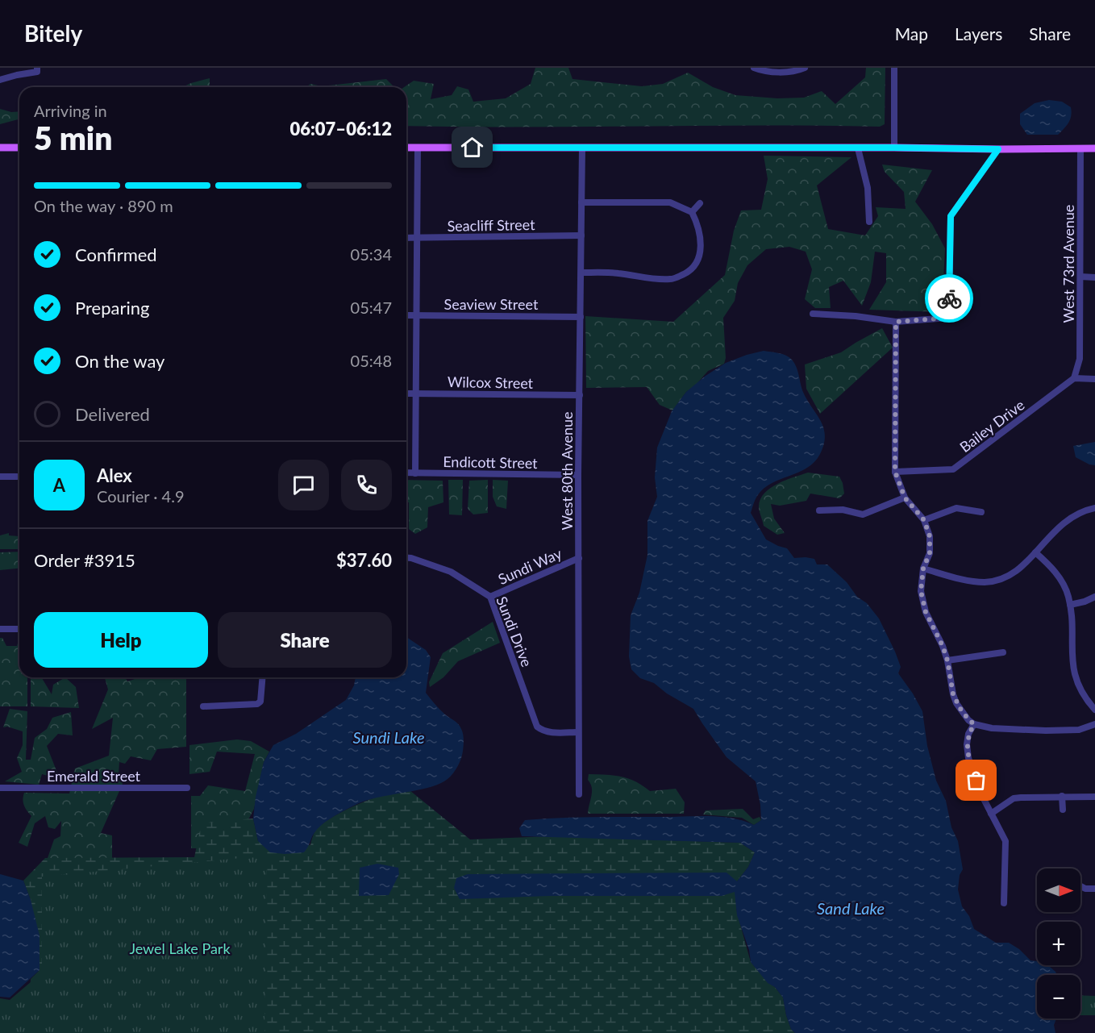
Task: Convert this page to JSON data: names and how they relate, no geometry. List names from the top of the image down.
{
  "streets": {
    "street": [
      "Seacliff Street",
      "West 73rd Avenue",
      "Seaview Street",
      "Wilcox Street",
      "Bailey Drive",
      "Endicott Street",
      "West 80th Avenue",
      "Sundi Way",
      "Sundi Drive",
      "Emerald Street"
    ]
  },
  "crossings": [
    ["Seacliff Street", "West 80th Avenue"],
    ["West 73rd Avenue", "Bailey Drive"],
    ["Seaview Street", "West 80th Avenue"],
    ["Wilcox Street", "West 80th Avenue"],
    ["Endicott Street", "West 80th Avenue"],
    ["West 80th Avenue", "Sundi Way"],
    ["West 80th Avenue", "Sundi Drive"],
    ["Sundi Way", "Sundi Drive"]
  ],
  "water": ["Sundi Lake", "Sand Lake"],
  "parks": ["Jewel Lake Park"],
  "north": "right",
  "page": {
    "header": "Bitely",
    "nav": ["Map", "Layers", "Share"],
    "heading": ["5 min", "Arriving in", "06:07–06:12"],
    "panel": [
      "Alex",
      "Courier · 4.9",
      "Order #3915",
      "$37.60"
    ],
    "bar": "On the way · 890 m",
    "list": [
      ["Confirmed", "05:34"],
      ["Preparing", "05:47"],
      ["On the way", "05:48"],
      "Delivered"
    ],
    "round": "A",
    "buttons": ["Help", "Share"],
    "map_buttons": ["+", "−"]
  }
}
